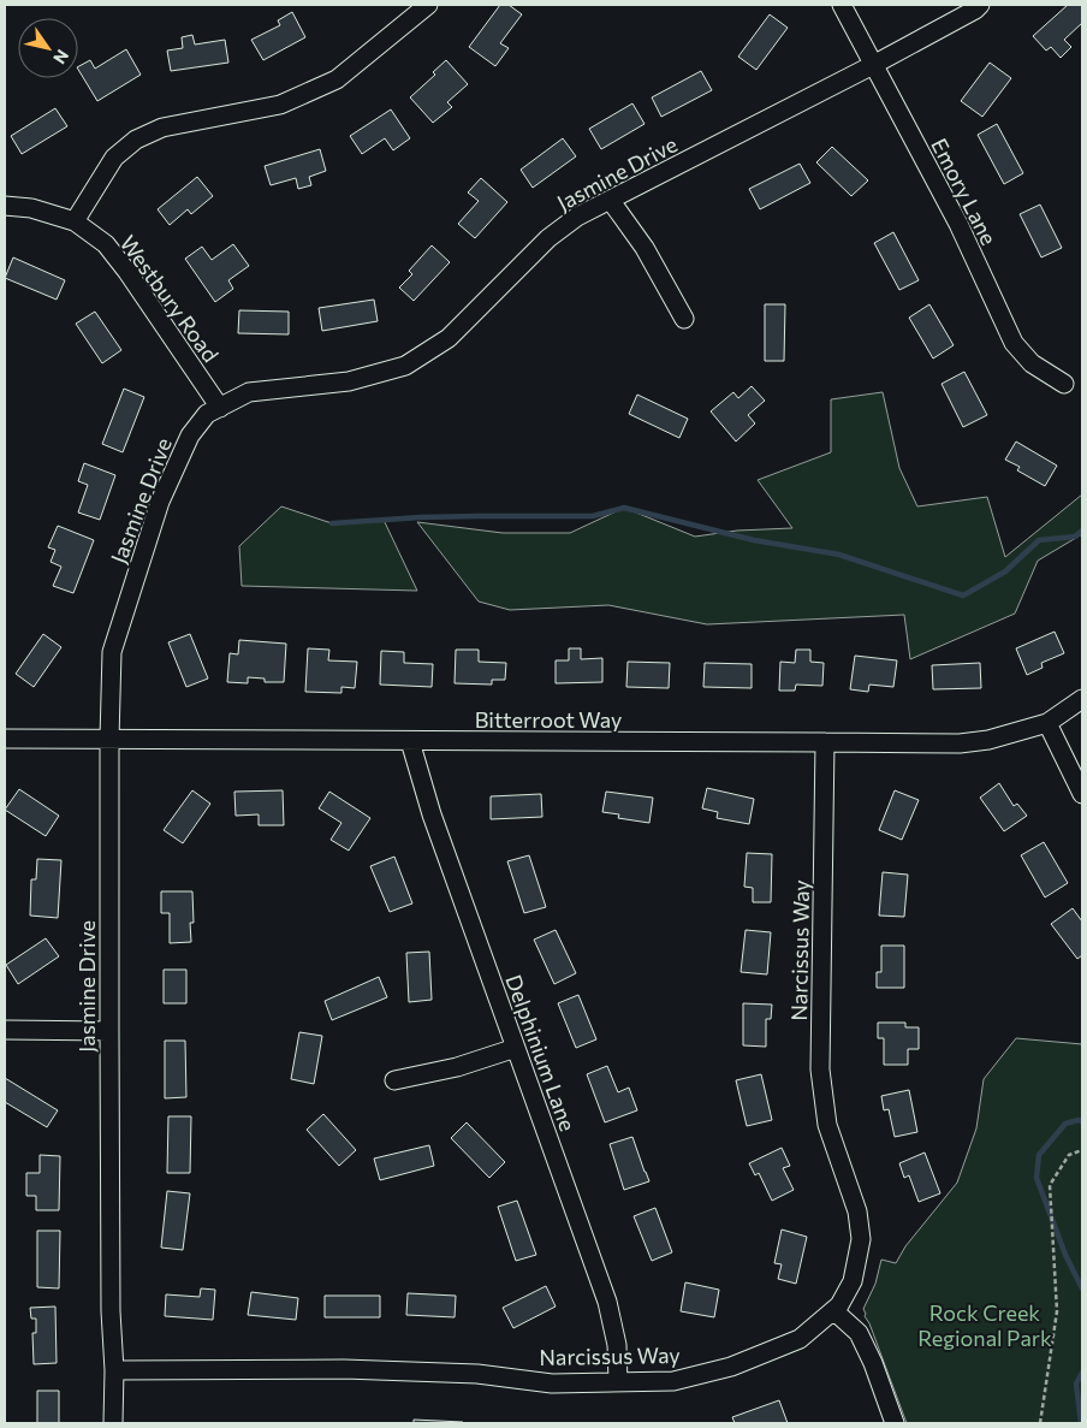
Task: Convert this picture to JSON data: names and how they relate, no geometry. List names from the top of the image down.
{
  "streets": {
    "street": [
      "Jasmine Drive",
      "Emory Lane",
      "Westbury Road",
      "Bitterroot Way",
      "Narcissus Way",
      "Delphinium Lane"
    ]
  },
  "crossings": [
    ["Jasmine Drive", "Emory Lane"],
    ["Jasmine Drive", "Westbury Road"],
    ["Jasmine Drive", "Bitterroot Way"],
    ["Jasmine Drive", "Narcissus Way"],
    ["Bitterroot Way", "Narcissus Way"],
    ["Bitterroot Way", "Delphinium Lane"],
    ["Narcissus Way", "Delphinium Lane"]
  ],
  "parks": ["Rock Creek Regional Park"],
  "north": "bottom right"
}
